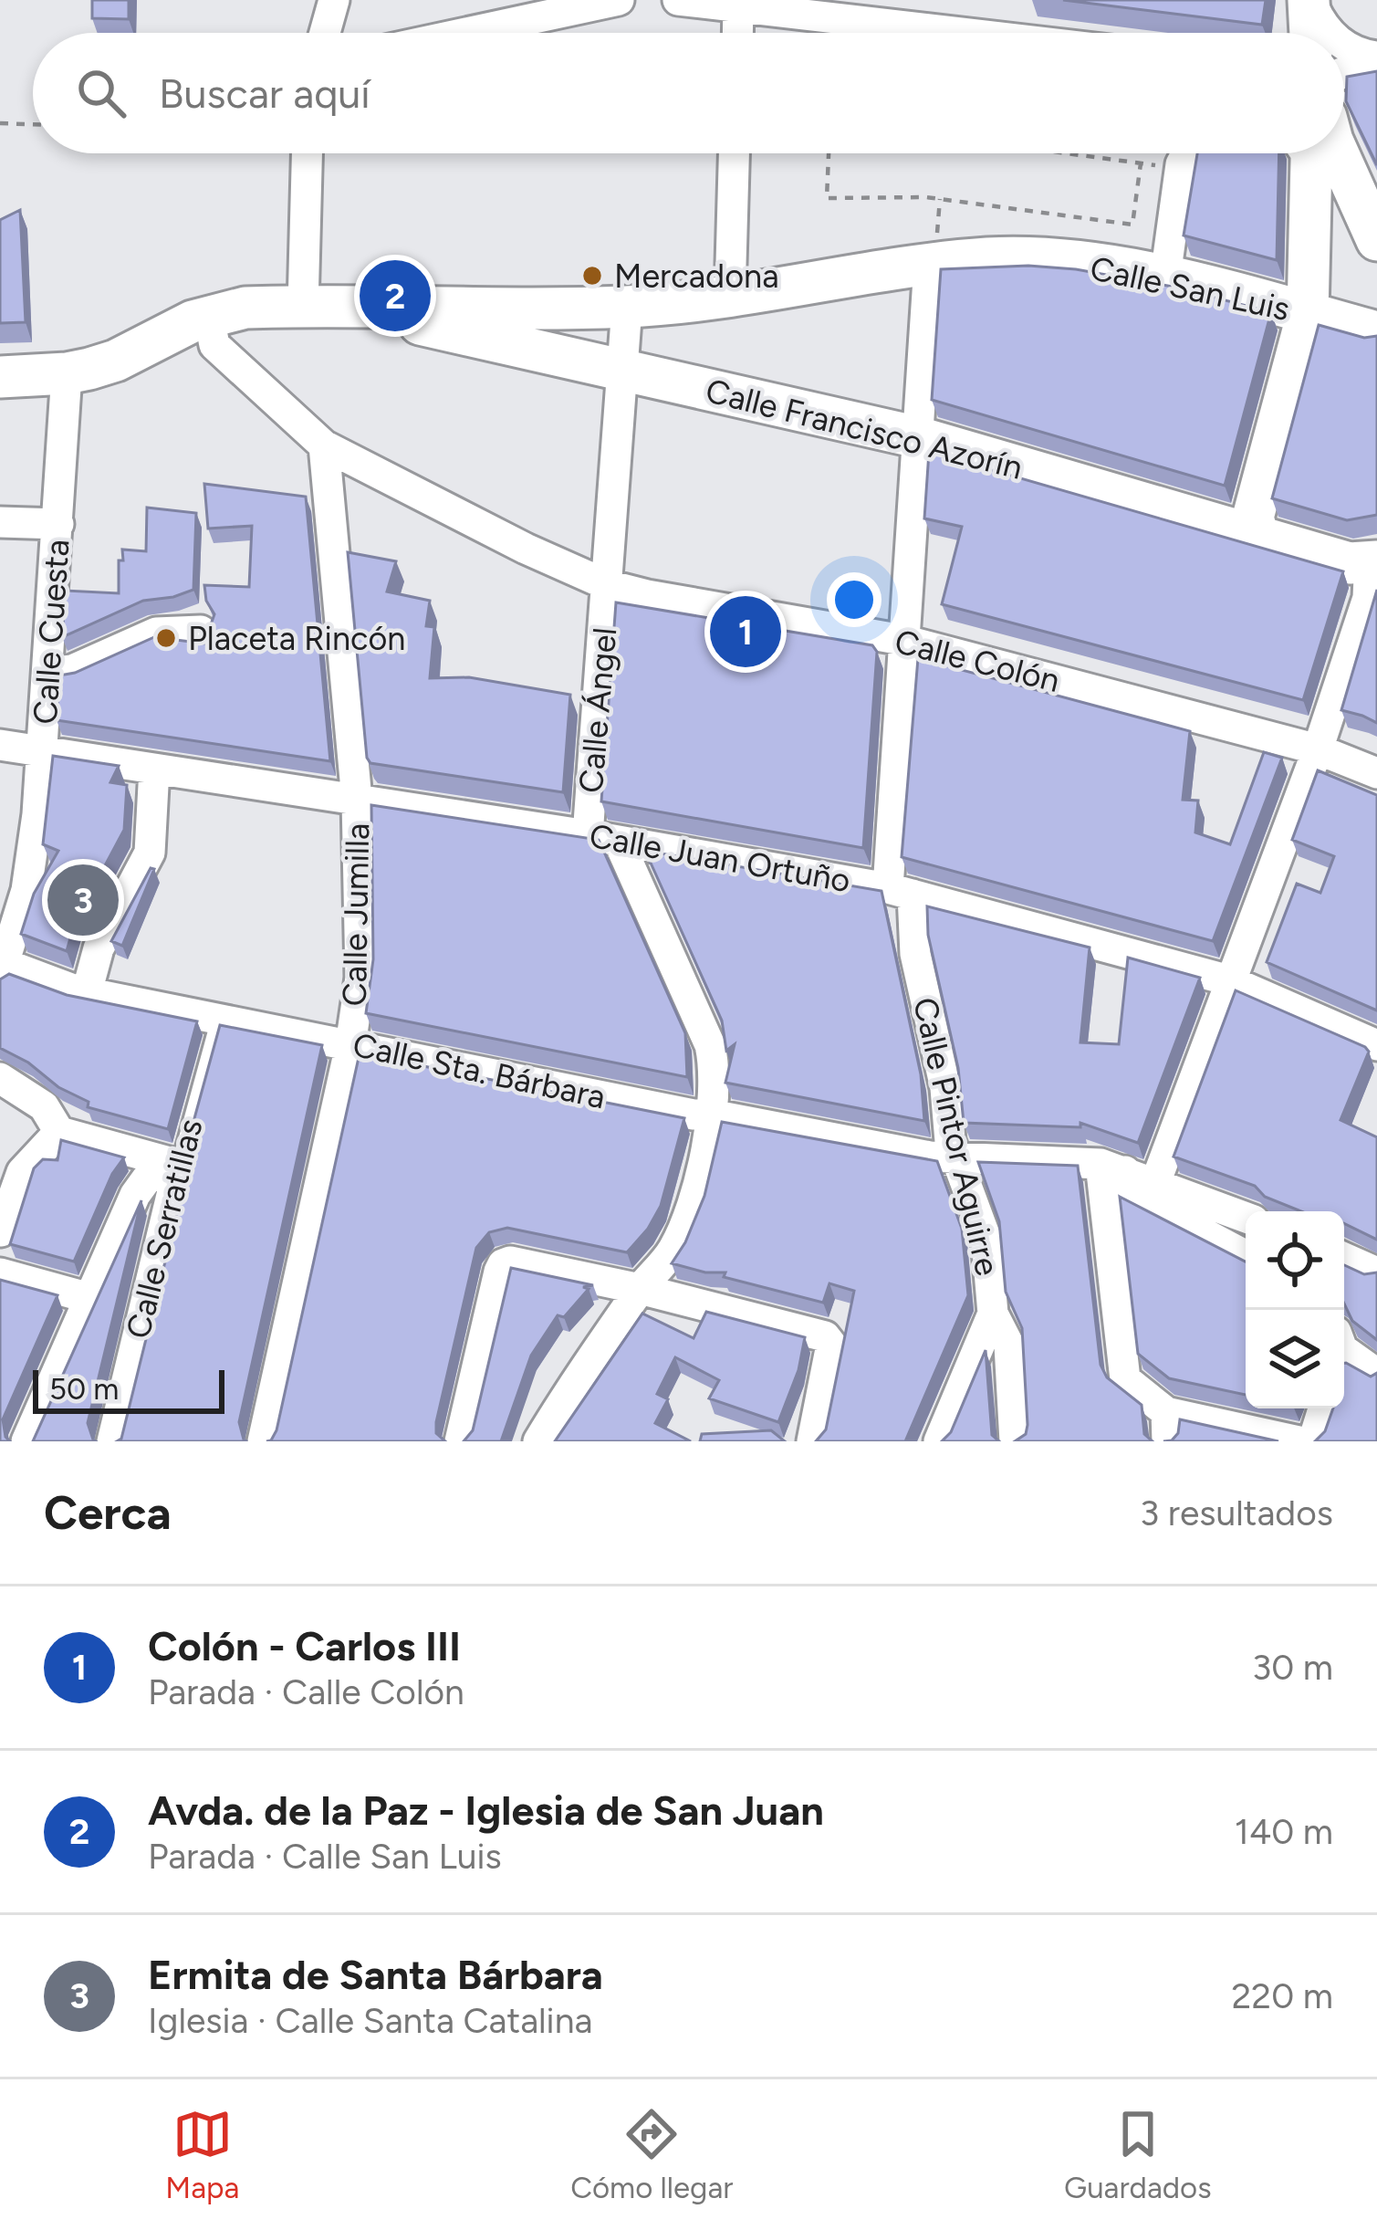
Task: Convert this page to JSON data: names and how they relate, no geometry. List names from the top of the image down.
{
  "streets": {
    "main road": ["Calle San Luis", "Calle Francisco Azorín"],
    "street": [
      "Calle Cuesta",
      "Calle Colón",
      "Calle Ángel",
      "Calle Juan Ortuño",
      "Calle Jumilla",
      "Calle Sta. Bárbara",
      "Calle Pintor Aguirre",
      "Calle Serratillas"
    ]
  },
  "crossings": [
    ["Calle San Luis", "Calle Francisco Azorín"],
    ["Calle San Luis", "Calle Ángel"],
    ["Calle San Luis", "Calle Pintor Aguirre"],
    ["Calle Francisco Azorín", "Calle Ángel"],
    ["Calle Francisco Azorín", "Calle Pintor Aguirre"],
    ["Calle Cuesta", "Calle Juan Ortuño"],
    ["Calle Cuesta", "Calle Sta. Bárbara"],
    ["Calle Colón", "Calle Ángel"],
    ["Calle Colón", "Calle Jumilla"],
    ["Calle Colón", "Calle Pintor Aguirre"],
    ["Calle Ángel", "Calle Juan Ortuño"],
    ["Calle Juan Ortuño", "Calle Jumilla"],
    ["Calle Juan Ortuño", "Calle Pintor Aguirre"],
    ["Calle Jumilla", "Calle Sta. Bárbara"],
    ["Calle Sta. Bárbara", "Calle Pintor Aguirre"],
    ["Calle Sta. Bárbara", "Calle Serratillas"]
  ],
  "places": ["Mercadona", "Placeta Rincón"],
  "scale_bar": "50 m",
  "page": {
    "search": "Buscar aquí",
    "pins": ["2", "1", "3"],
    "scale": "50 m",
    "heading": ["Cerca", "3 resultados"],
    "list": [
      {
        "mark": "1",
        "name": "Colón - Carlos III",
        "note": "Parada · Calle Colón",
        "value": "30 m"
      },
      {
        "mark": "2",
        "name": "Avda. de la Paz - Iglesia de San Juan",
        "note": "Parada · Calle San Luis",
        "value": "140 m"
      },
      {
        "mark": "3",
        "name": "Ermita de Santa Bárbara",
        "note": "Iglesia · Calle Santa Catalina",
        "value": "220 m"
      }
    ],
    "nav": ["Mapa", "Cómo llegar", "Guardados"]
  }
}
